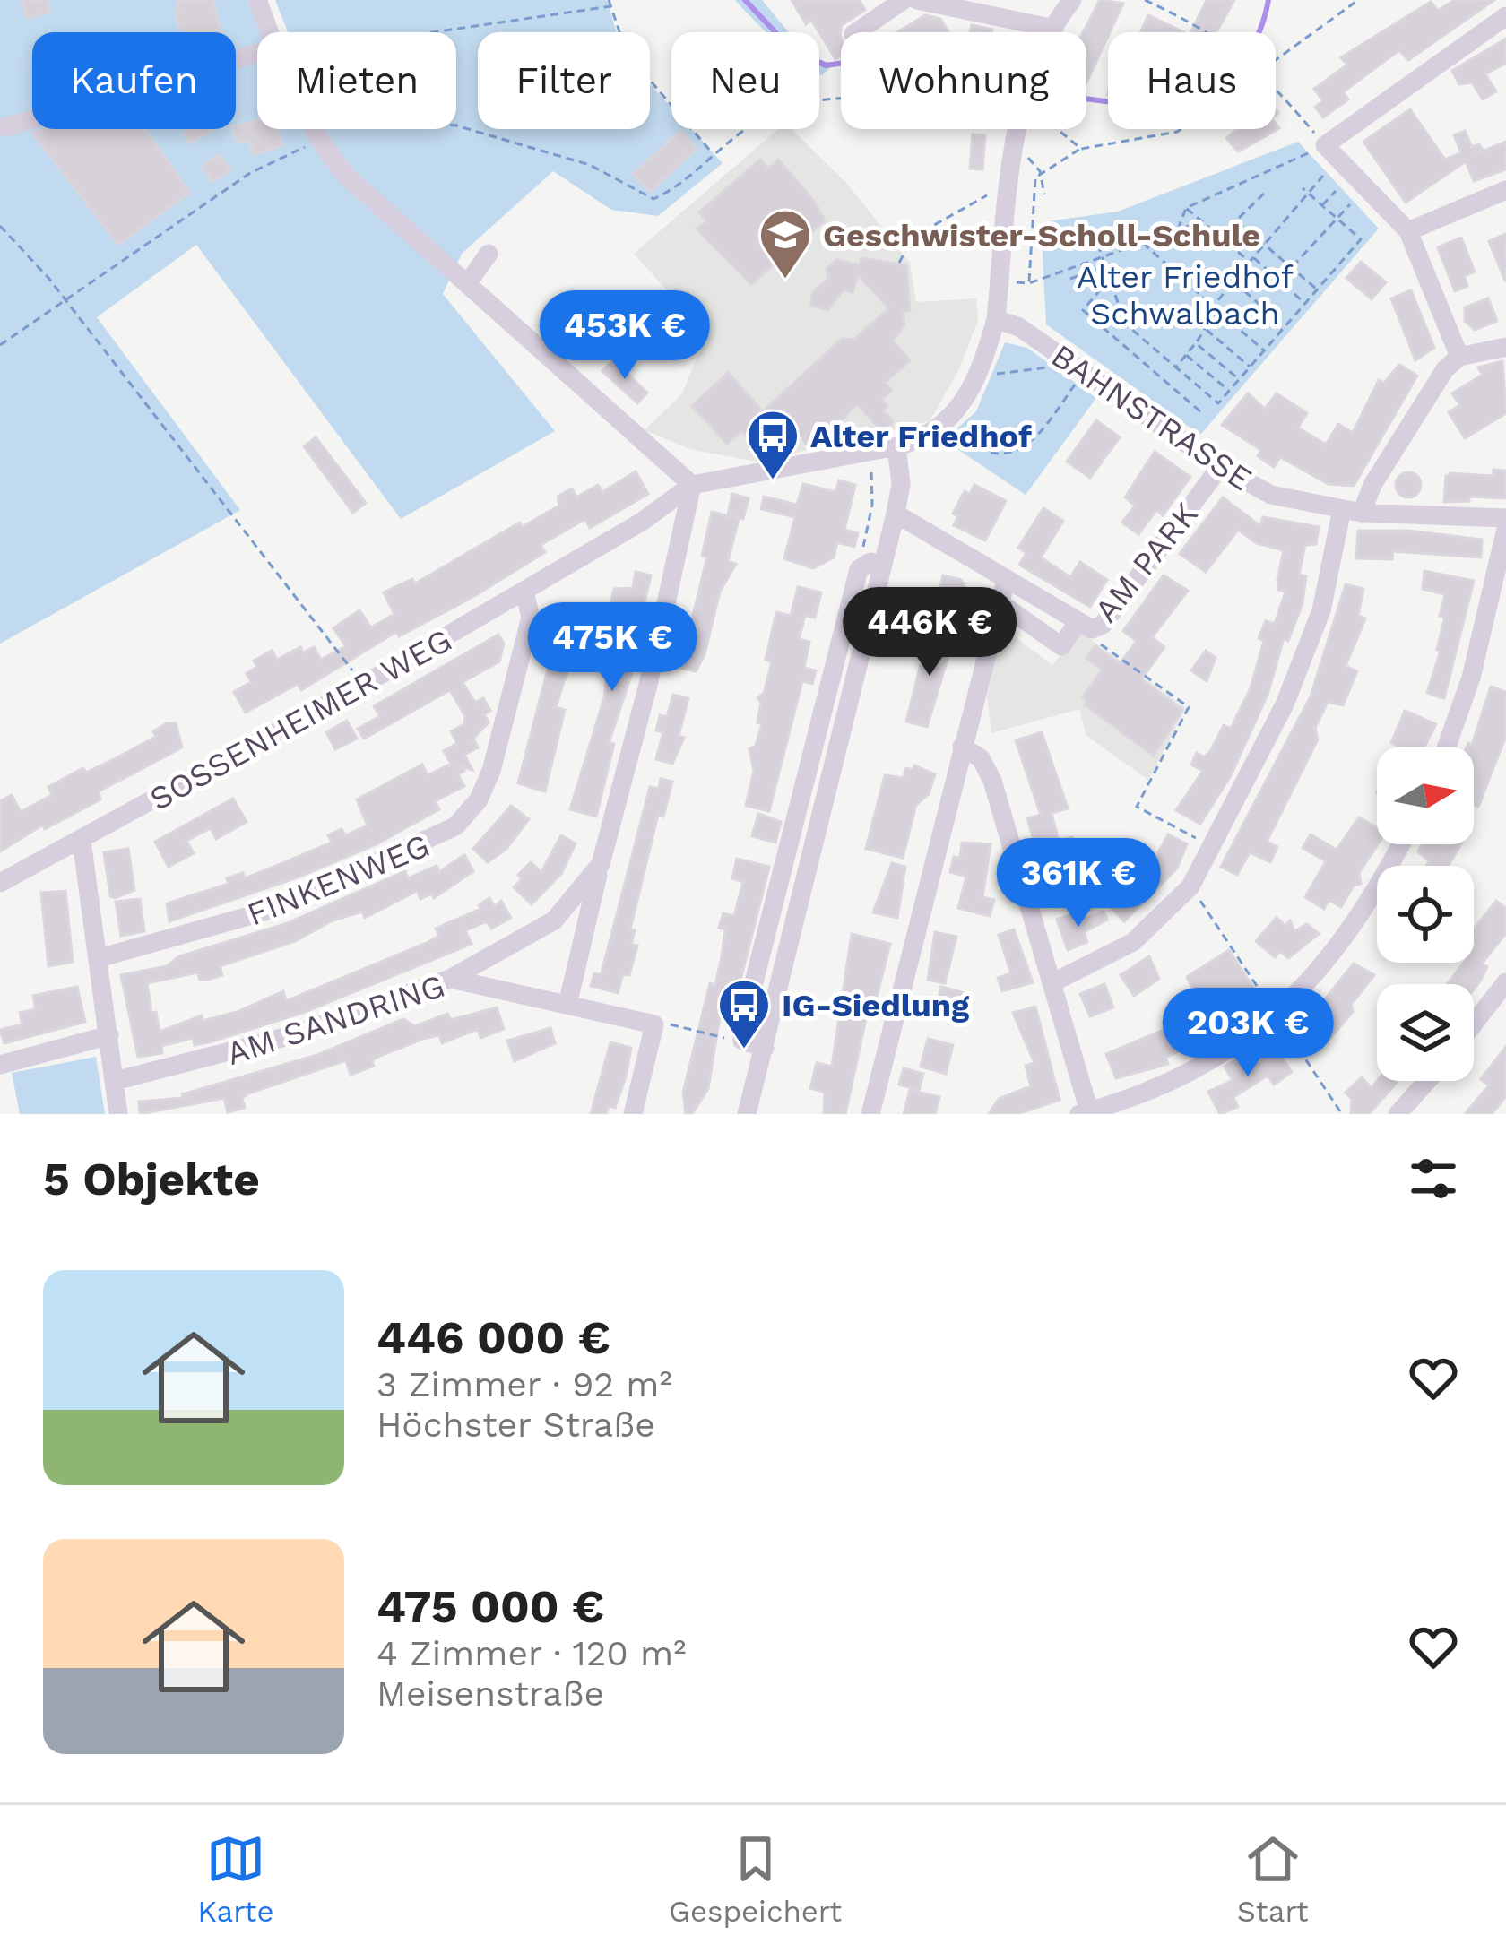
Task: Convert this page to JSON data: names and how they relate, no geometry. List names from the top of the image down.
{
  "streets": {
    "street": [
      "BAHNSTRASSE",
      "AM PARK",
      "SOSSENHEIMER WEG",
      "FINKENWEG",
      "AM SANDRING"
    ]
  },
  "crossings": [
    ["BAHNSTRASSE", "AM PARK"],
    ["SOSSENHEIMER WEG", "FINKENWEG"]
  ],
  "parks": ["Alter Friedhof Schwalbach"],
  "places": {
    "school or university": ["Geschwister-Scholl-Schule"],
    "bus stop": ["Alter Friedhof", "IG-Siedlung"]
  },
  "north": "right",
  "page": {
    "chip": [
      "Kaufen",
      "Mieten",
      "Filter",
      "Neu",
      "Wohnung",
      "Haus"
    ],
    "price": [
      "453K €",
      "446K €",
      "475K €",
      "361K €",
      "203K €"
    ],
    "heading": "5 Objekte",
    "list": [
      {
        "name": "446 000 €",
        "note": "3 Zimmer · 92 m² · Höchster Straße"
      },
      {
        "name": "475 000 €",
        "note": "4 Zimmer · 120 m² · Meisenstraße"
      }
    ],
    "tabs": ["Karte", "Gespeichert", "Start"]
  }
}
